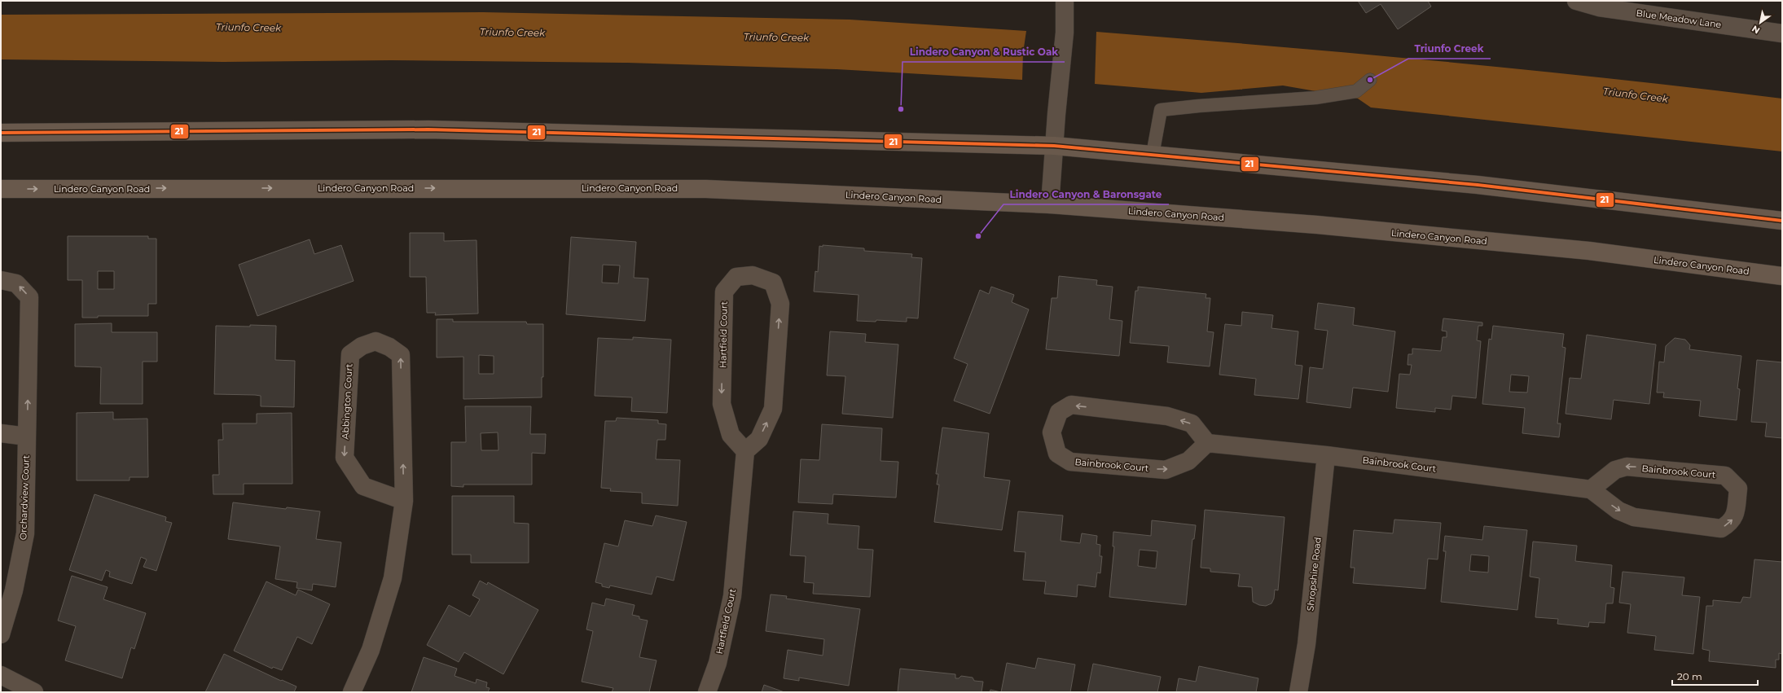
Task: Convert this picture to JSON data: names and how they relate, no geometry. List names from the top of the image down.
{
  "streets": {
    "street": [
      "Blue Meadow Lane",
      "Lindero Canyon Road",
      "Hartfield Court",
      "Abbington Court",
      "Bainbrook Court",
      "Orchardview Court",
      "Shropshire Road"
    ]
  },
  "crossings": [
    ["Bainbrook Court", "Shropshire Road"]
  ],
  "one_way": ["Orchardview Court"],
  "water": ["Triunfo Creek"],
  "places": ["Triunfo Creek", "Lindero Canyon & Rustic Oak", "Lindero Canyon & Baronsgate"],
  "lines": ["transit line 21"],
  "scale_bar": "20 m",
  "north": "bottom left"
}
